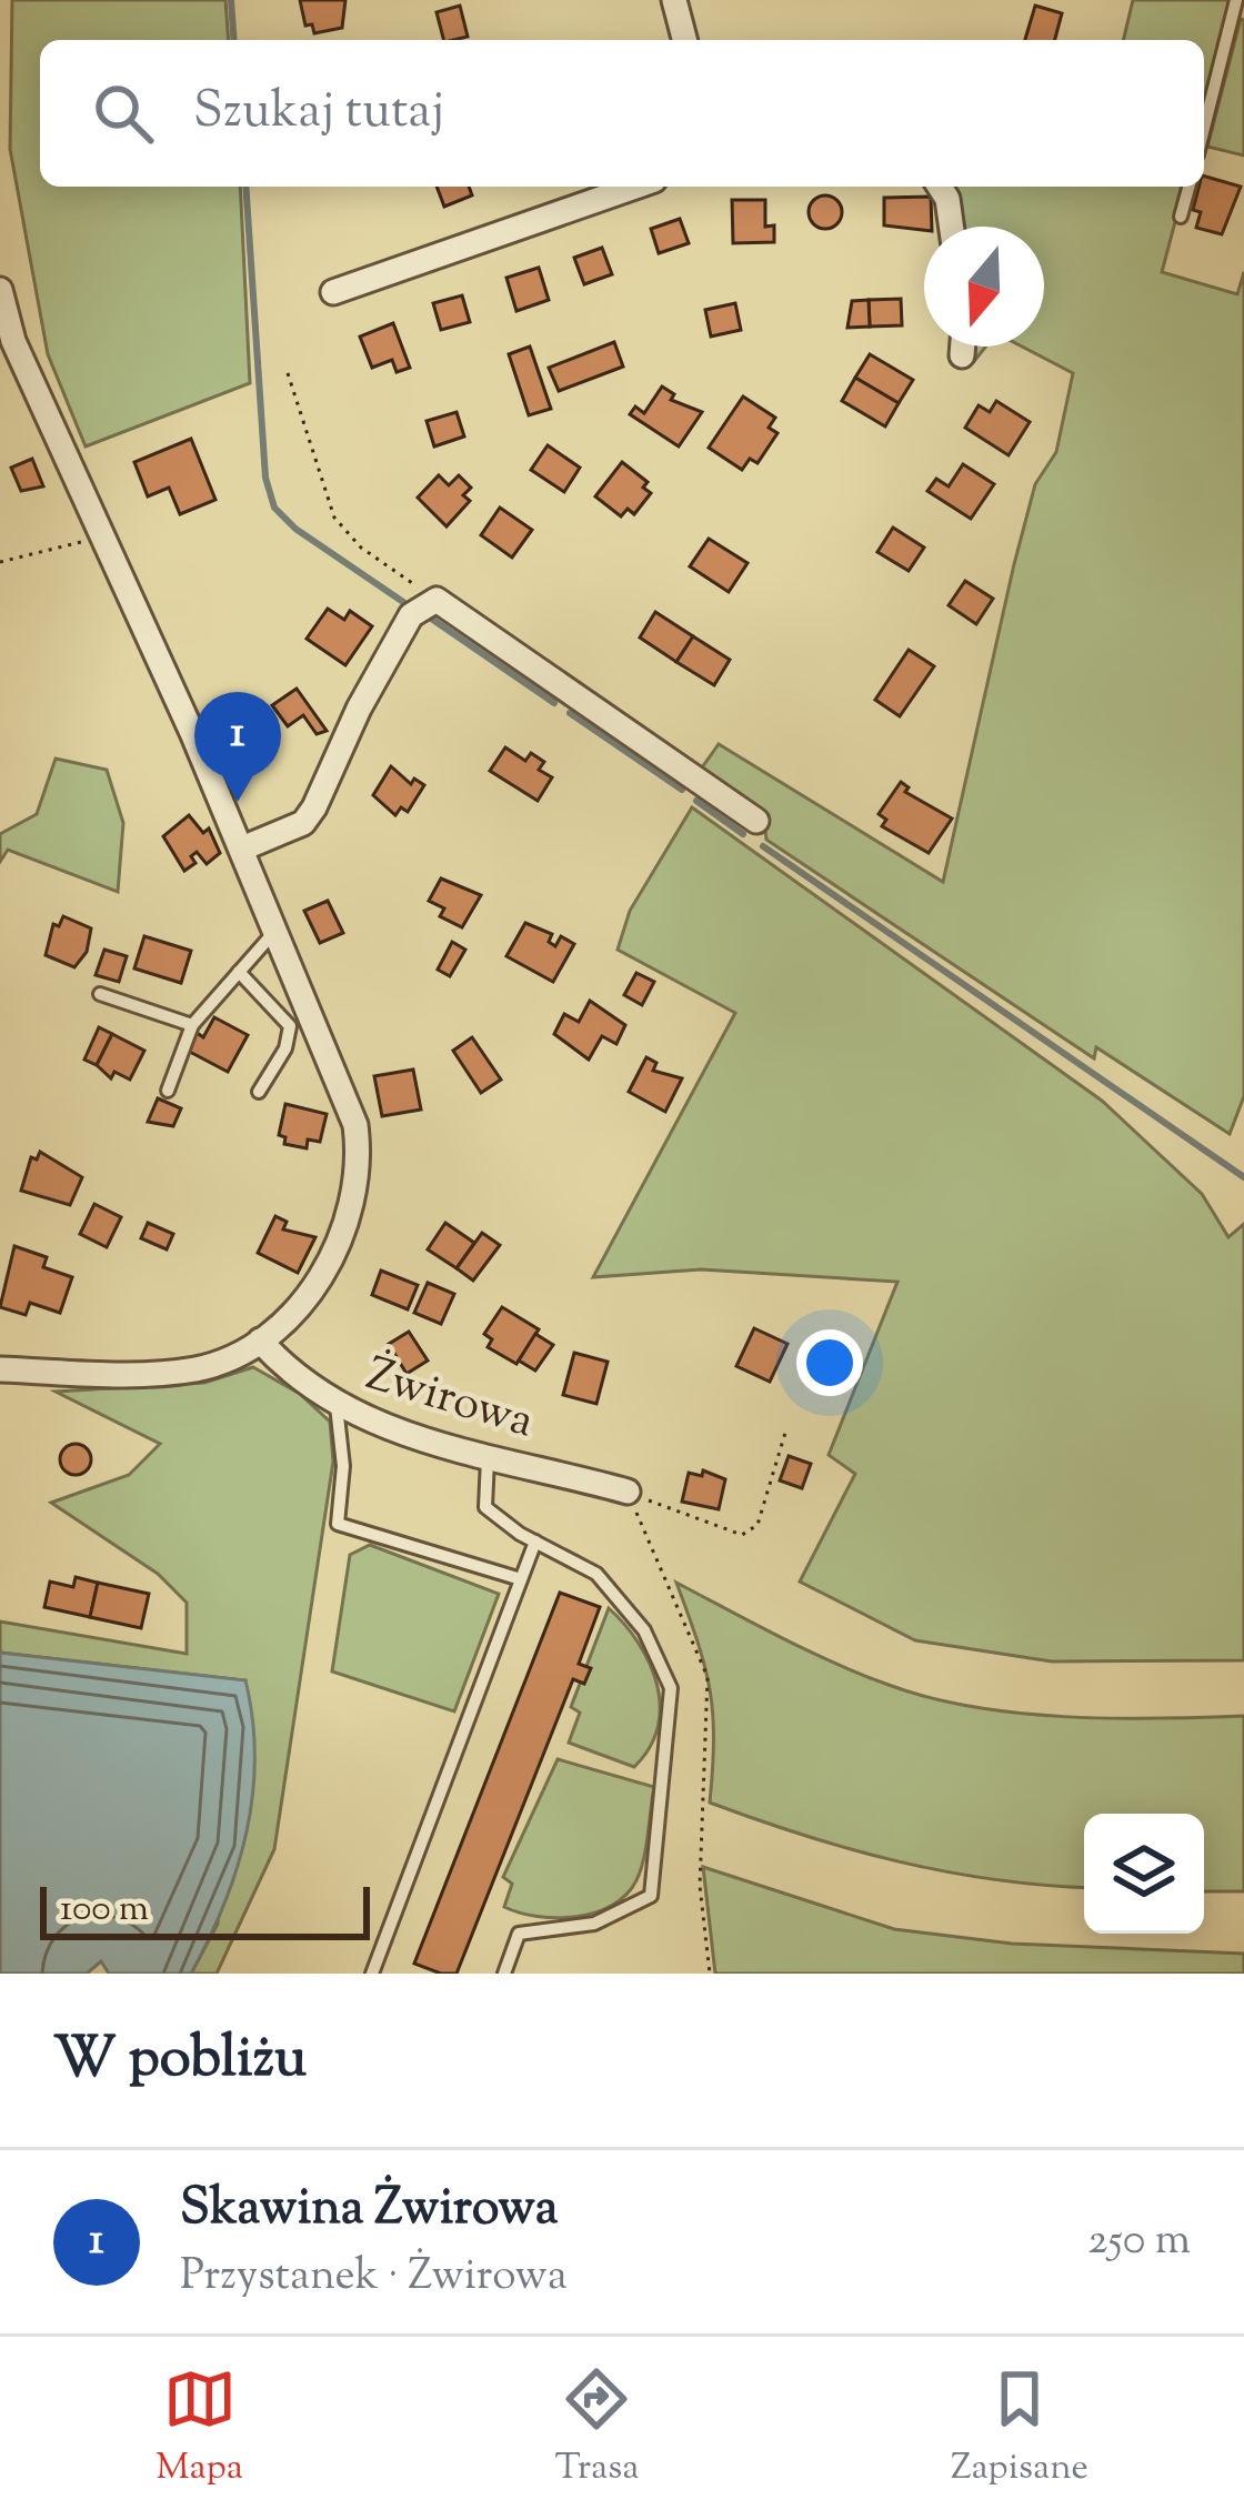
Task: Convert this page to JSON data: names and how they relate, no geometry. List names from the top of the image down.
{
  "streets": {
    "street": ["Żwirowa"]
  },
  "scale_bar": "100 m",
  "north": "bottom",
  "page": {
    "search": "Szukaj tutaj",
    "pins": "1",
    "scale": "100 m",
    "heading": "W pobliżu",
    "list": [
      {
        "mark": "1",
        "name": "Skawina Żwirowa",
        "note": "Przystanek · Żwirowa",
        "value": "250 m"
      }
    ],
    "nav": ["Mapa", "Trasa", "Zapisane"]
  }
}
